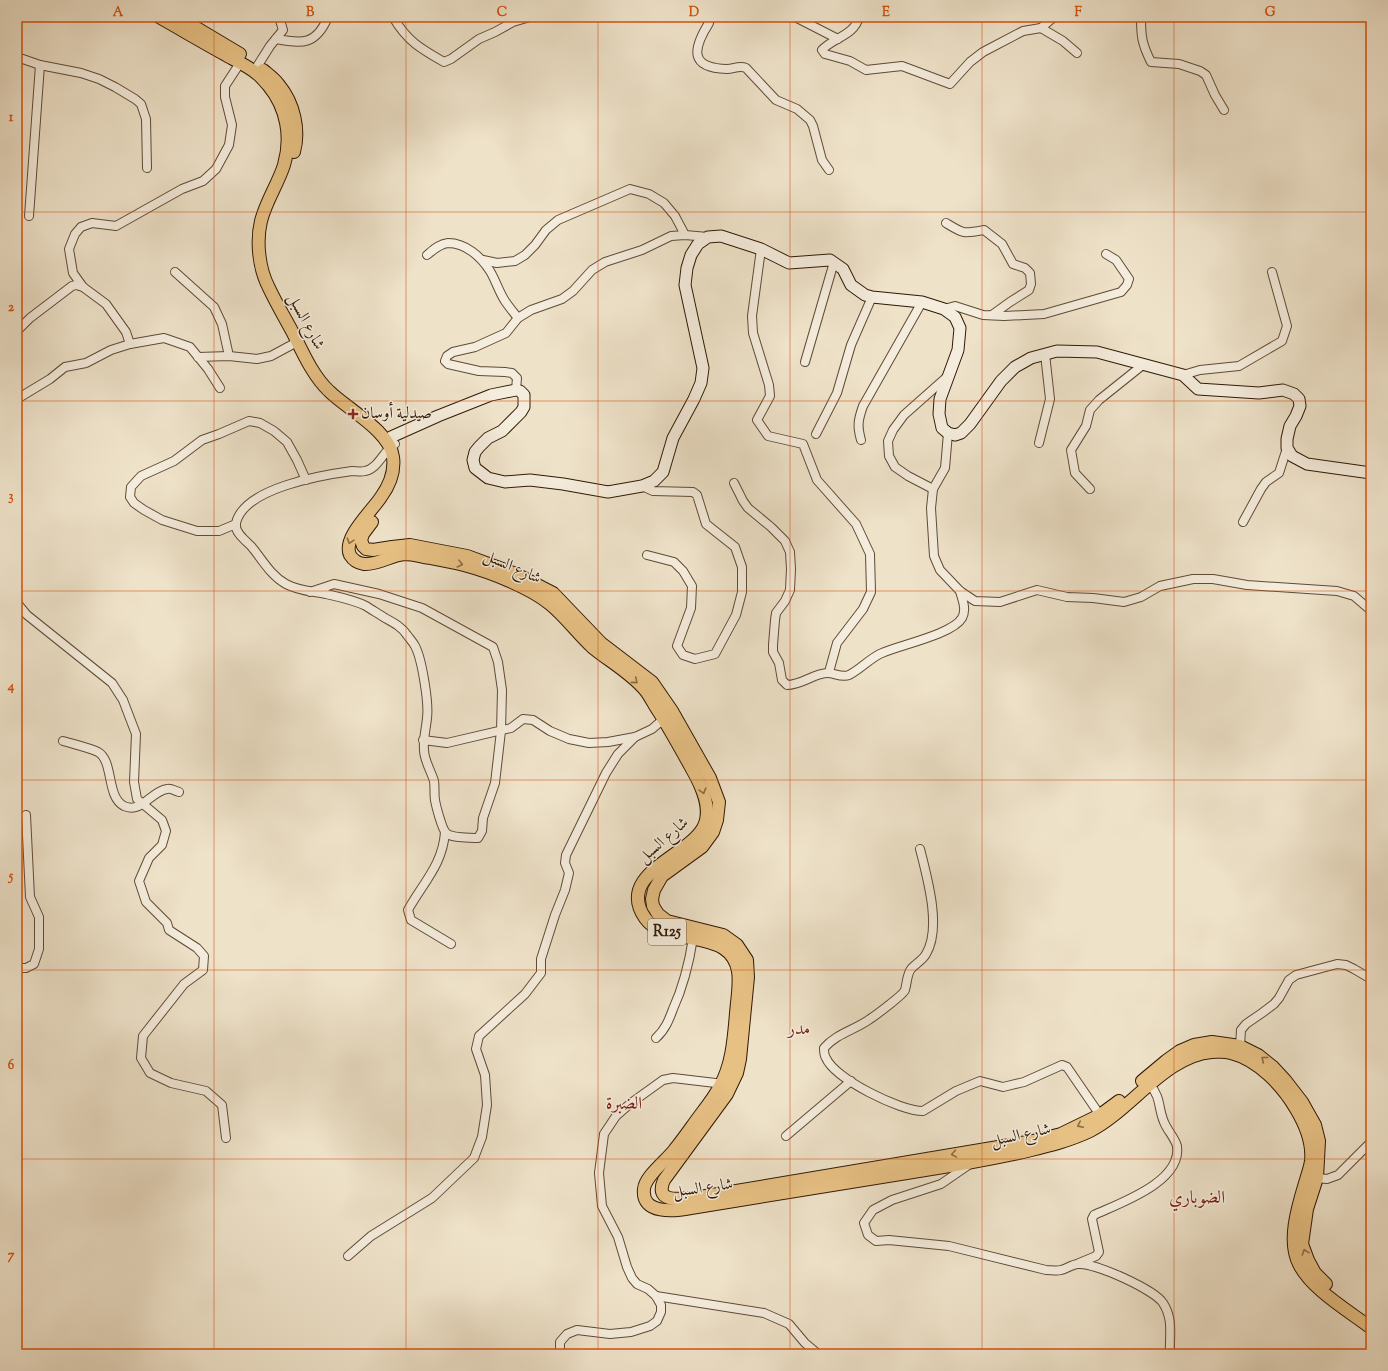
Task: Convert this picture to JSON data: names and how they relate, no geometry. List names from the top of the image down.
{
  "streets": {
    "main road": ["شارع السبل", "R125"]
  },
  "districts": ["مدر", "الضبرة", "الضوباري"],
  "places": {
    "health": ["صيدلية أوسان"]
  },
  "grid": {
    "columns": [
      "A",
      "B",
      "C",
      "D",
      "E",
      "F",
      "G"
    ],
    "rows": [
      "1",
      "2",
      "3",
      "4",
      "5",
      "6",
      "7"
    ]
  }
}
